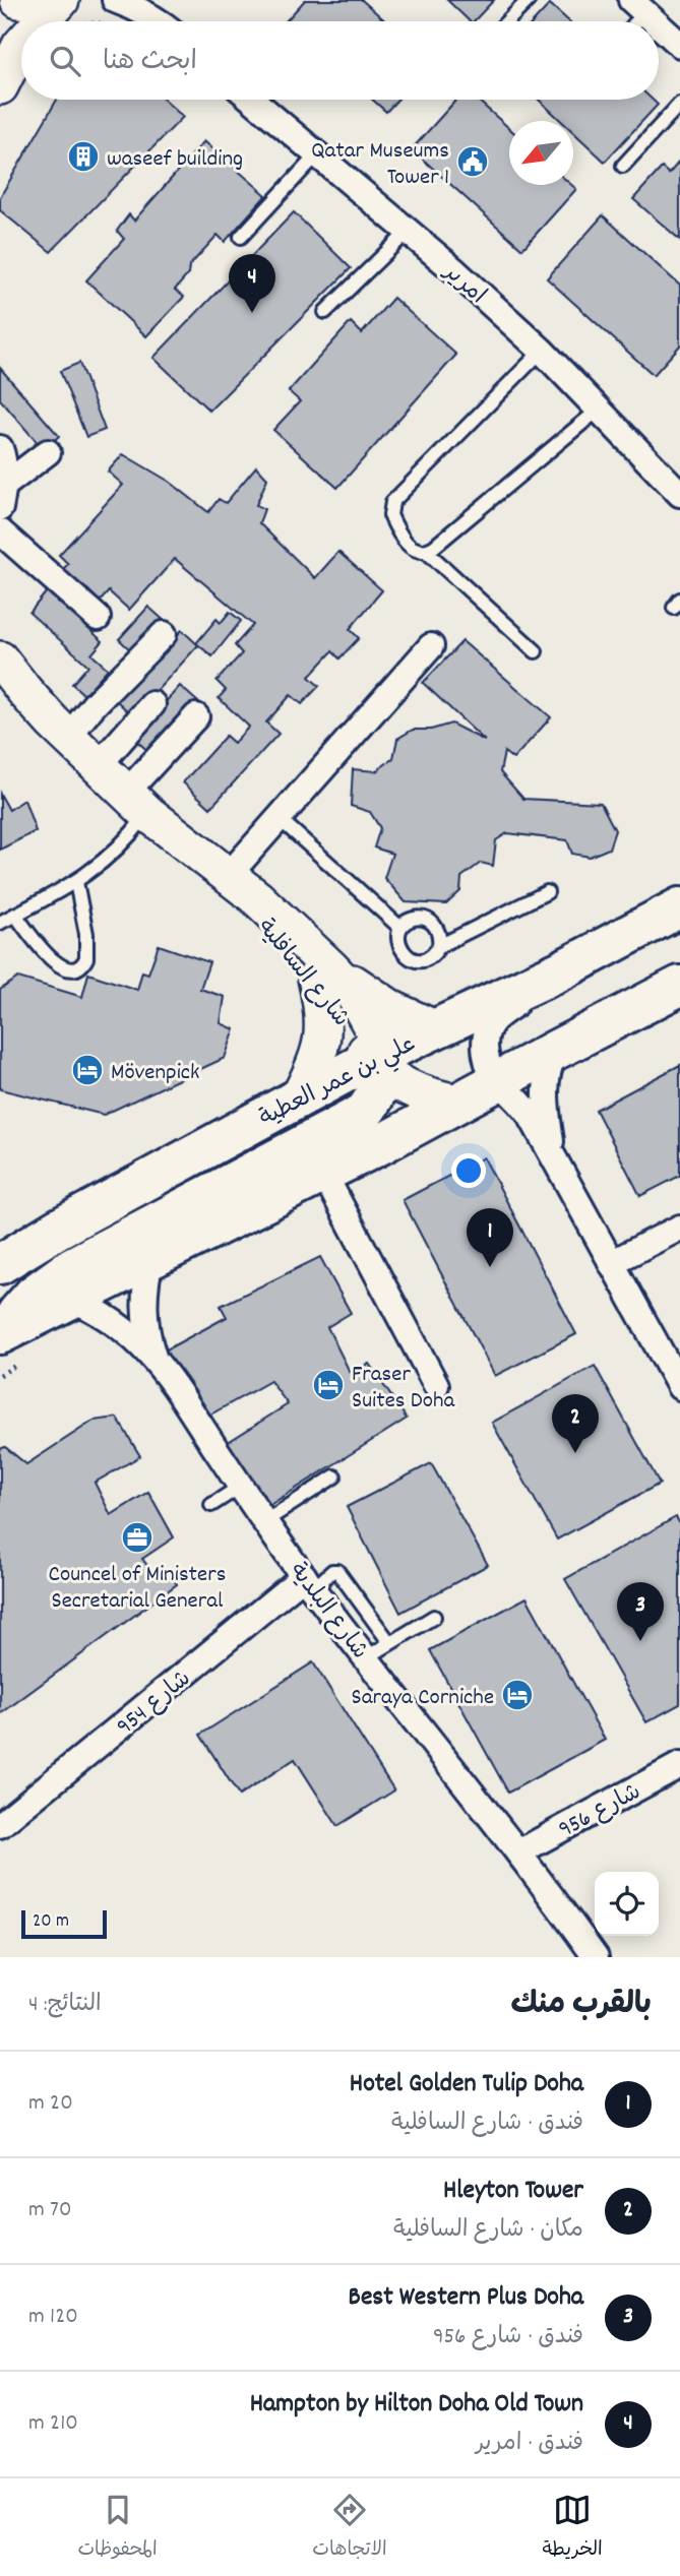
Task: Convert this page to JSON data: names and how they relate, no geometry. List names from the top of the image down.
{
  "streets": {
    "main road": ["علي بن عمر العطية"],
    "street": [
      "امرير",
      "شارع السافلية",
      "شارع البلدية",
      "شارع 954",
      "شارع 956"
    ]
  },
  "crossings": [
    ["شارع السافلية", "علي بن عمر العطية"],
    ["شارع البلدية", "شارع 954"],
    ["شارع البلدية", "شارع 956"]
  ],
  "places": {
    "building": ["waseef building"],
    "public building": ["Qatar Museums Tower 1"],
    "hotel": ["Mövenpick", "Fraser Suites Doha", "Saraya Corniche"],
    "office": ["Councel of Ministers Secretarial General"]
  },
  "scale_bar": "20 m",
  "north": "bottom left",
  "page": {
    "search": "ابحث هنا",
    "pins": [
      "4",
      "1",
      "2",
      "3"
    ],
    "scale": "20 m",
    "heading": ["بالقرب منك", "النتائج: 4"],
    "list": [
      {
        "mark": "1",
        "name": "Hotel Golden Tulip Doha",
        "note": "فندق · شارع السافلية",
        "value": "20 m"
      },
      {
        "mark": "2",
        "name": "Hleyton Tower",
        "note": "مكان · شارع السافلية",
        "value": "70 m"
      },
      {
        "mark": "3",
        "name": "Best Western Plus Doha",
        "note": "فندق · شارع 956",
        "value": "120 m"
      },
      {
        "mark": "4",
        "name": "Hampton by Hilton Doha Old Town",
        "note": "فندق · امرير",
        "value": "210 m"
      }
    ],
    "nav": ["الخريطة", "الاتجاهات", "المحفوظات"]
  }
}
